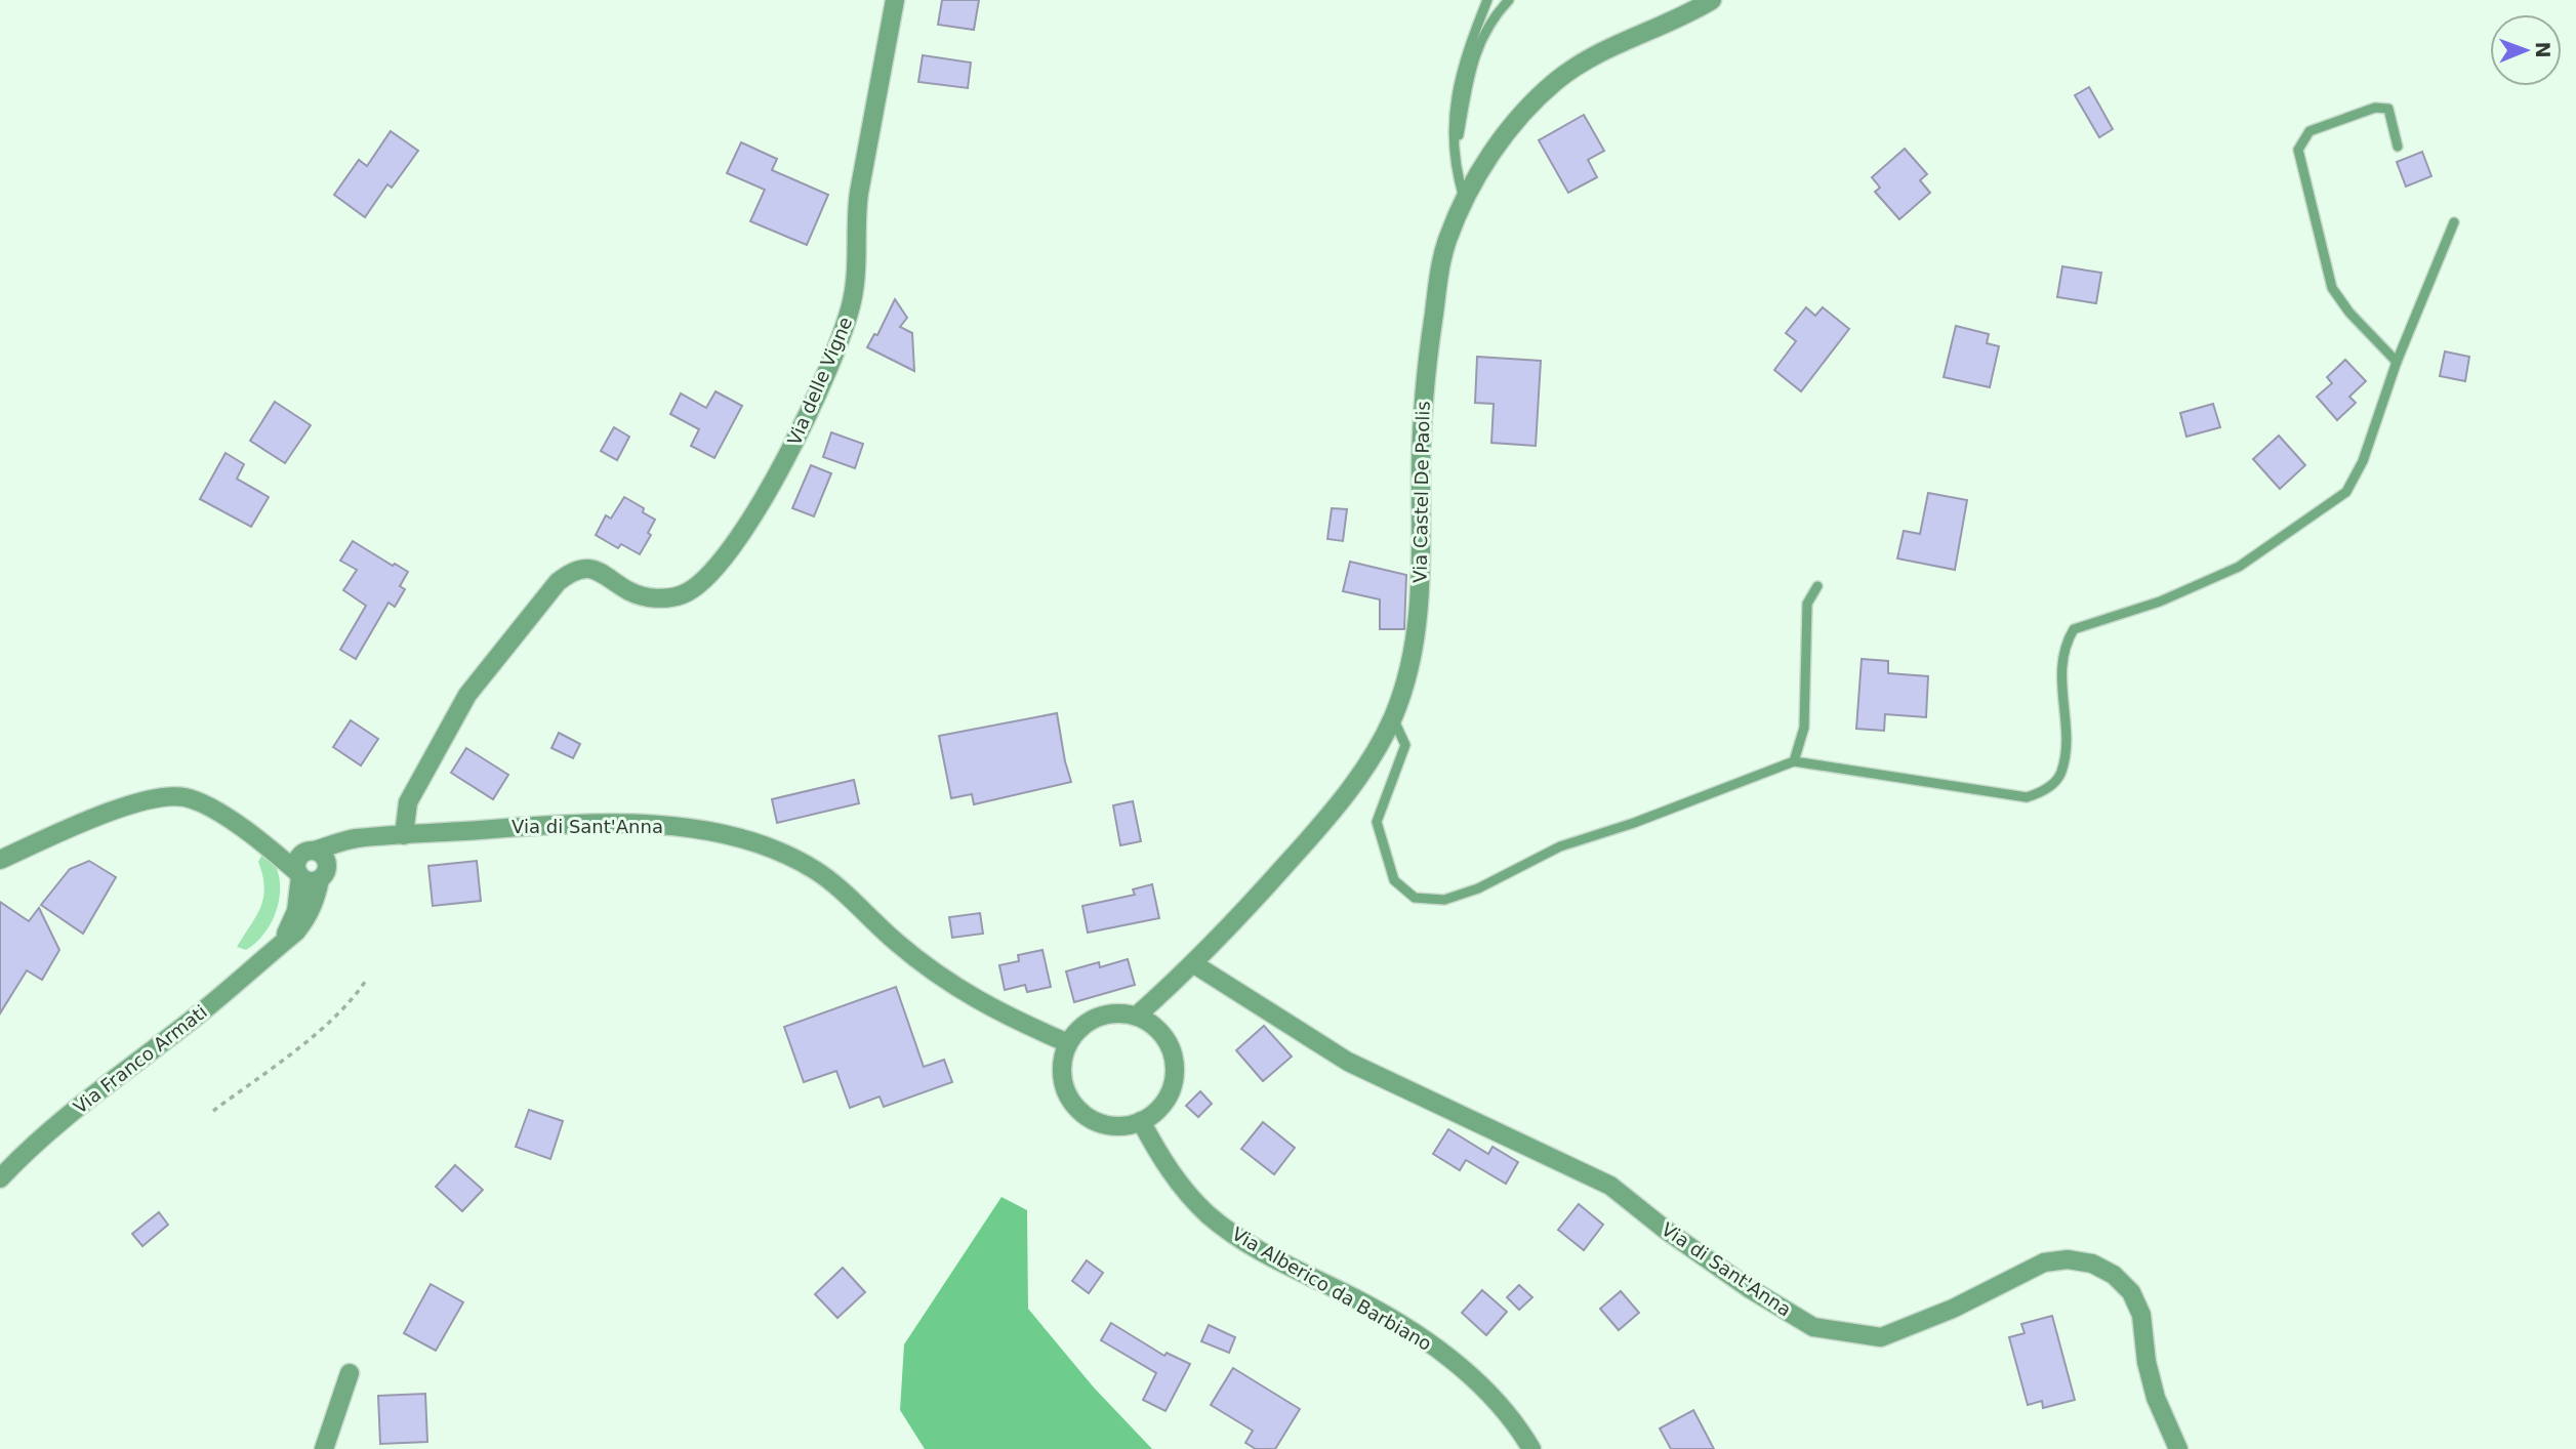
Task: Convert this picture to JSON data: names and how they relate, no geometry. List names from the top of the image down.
{
  "streets": {
    "street": [
      "Via delle Vigne",
      "Via Castel De Paolis",
      "Via di Sant'Anna",
      "Via Franco Armati",
      "Via Alberico da Barbiano"
    ]
  },
  "crossings": [
    ["Via delle Vigne", "Via di Sant'Anna"],
    ["Via Castel De Paolis", "Via di Sant'Anna"],
    ["Via Castel De Paolis", "Via Alberico da Barbiano"],
    ["Via di Sant'Anna", "Via Franco Armati"],
    ["Via di Sant'Anna", "Via Alberico da Barbiano"]
  ],
  "north": "right"
}
